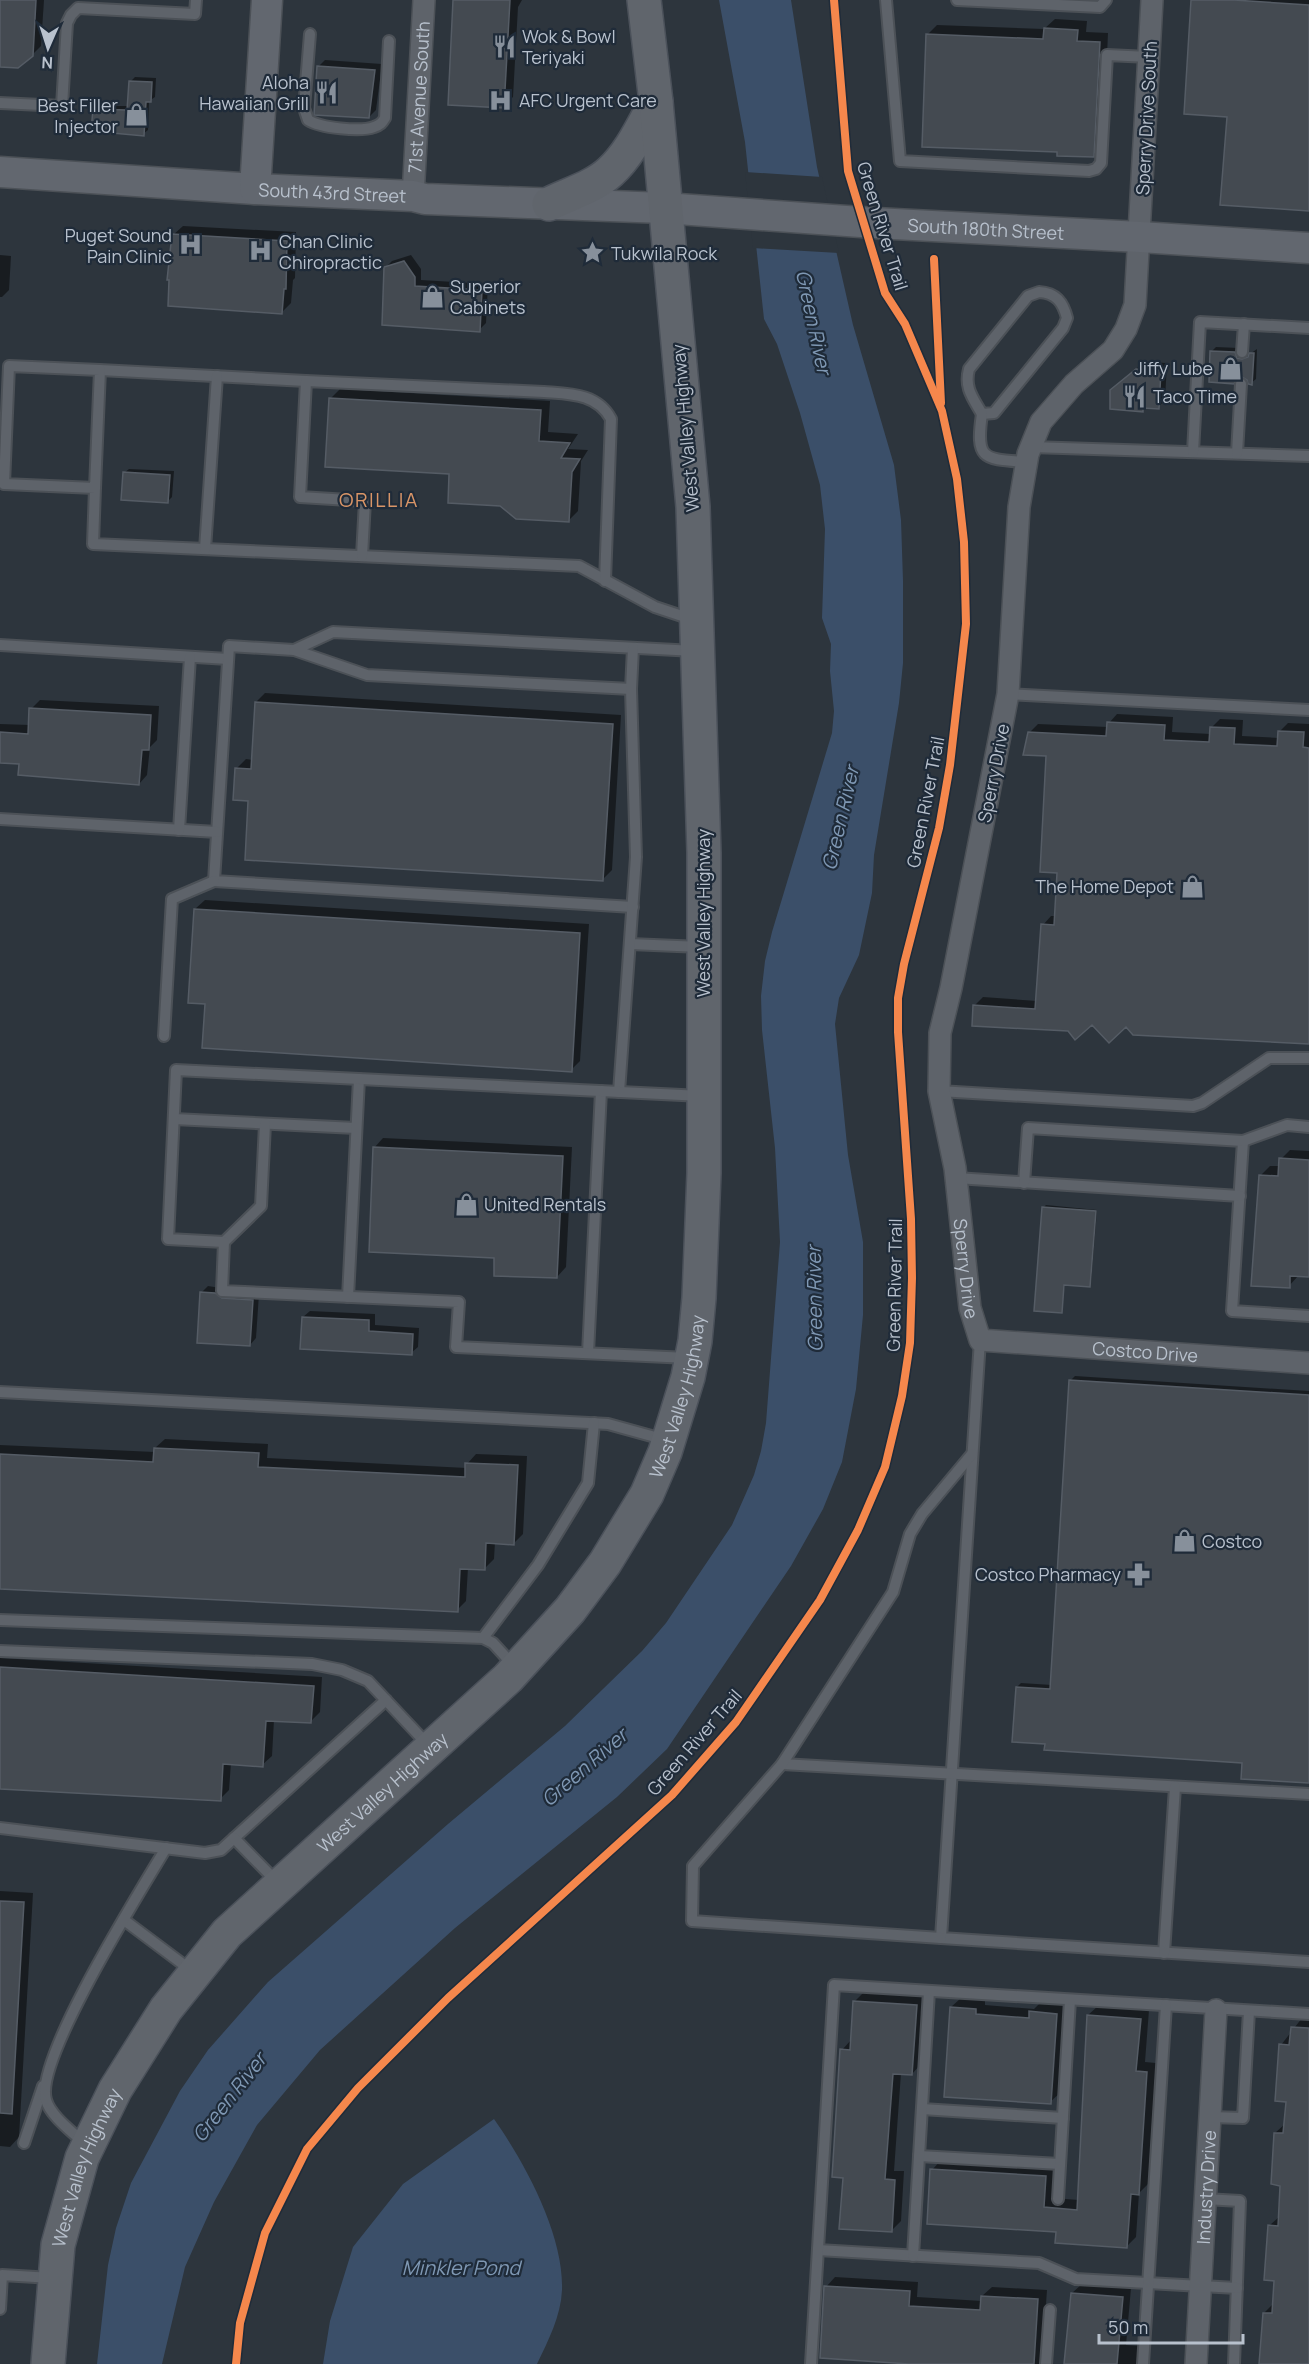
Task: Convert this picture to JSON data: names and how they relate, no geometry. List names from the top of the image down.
{
  "streets": {
    "main road": ["South 43rd Street", "South 180th Street", "West Valley Highway"],
    "street": [
      "71st Avenue South",
      "Sperry Drive South",
      "Sperry Drive",
      "Costco Drive",
      "Industry Drive"
    ],
    "cycle path": ["Green River Trail"]
  },
  "crossings": [
    ["71st Avenue South", "South 43rd Street"],
    ["Sperry Drive South", "South 180th Street"],
    ["Sperry Drive South", "Sperry Drive"],
    ["South 43rd Street", "South 180th Street"],
    ["South 43rd Street", "West Valley Highway"],
    ["South 180th Street", "West Valley Highway"],
    ["South 180th Street", "Sperry Drive"],
    ["Sperry Drive", "Costco Drive"]
  ],
  "districts": ["ORILLIA"],
  "water": ["Green River", "Minkler Pond"],
  "places": {
    "restaurant": ["Wok & Bowl Teriyaki", "Aloha Hawaiian Grill", "Taco Time"],
    "hospital": ["AFC Urgent Care", "Puget Sound Pain Clinic", "Chan Clinic Chiropractic"],
    "shop": [
      "Best Filler Injector",
      "Superior Cabinets",
      "Jiffy Lube",
      "The Home Depot",
      "United Rentals",
      "Costco"
    ],
    "place": ["Tukwila Rock"],
    "pharmacy": ["Costco Pharmacy"]
  },
  "scale_bar": "50 m",
  "north": "bottom"
}
